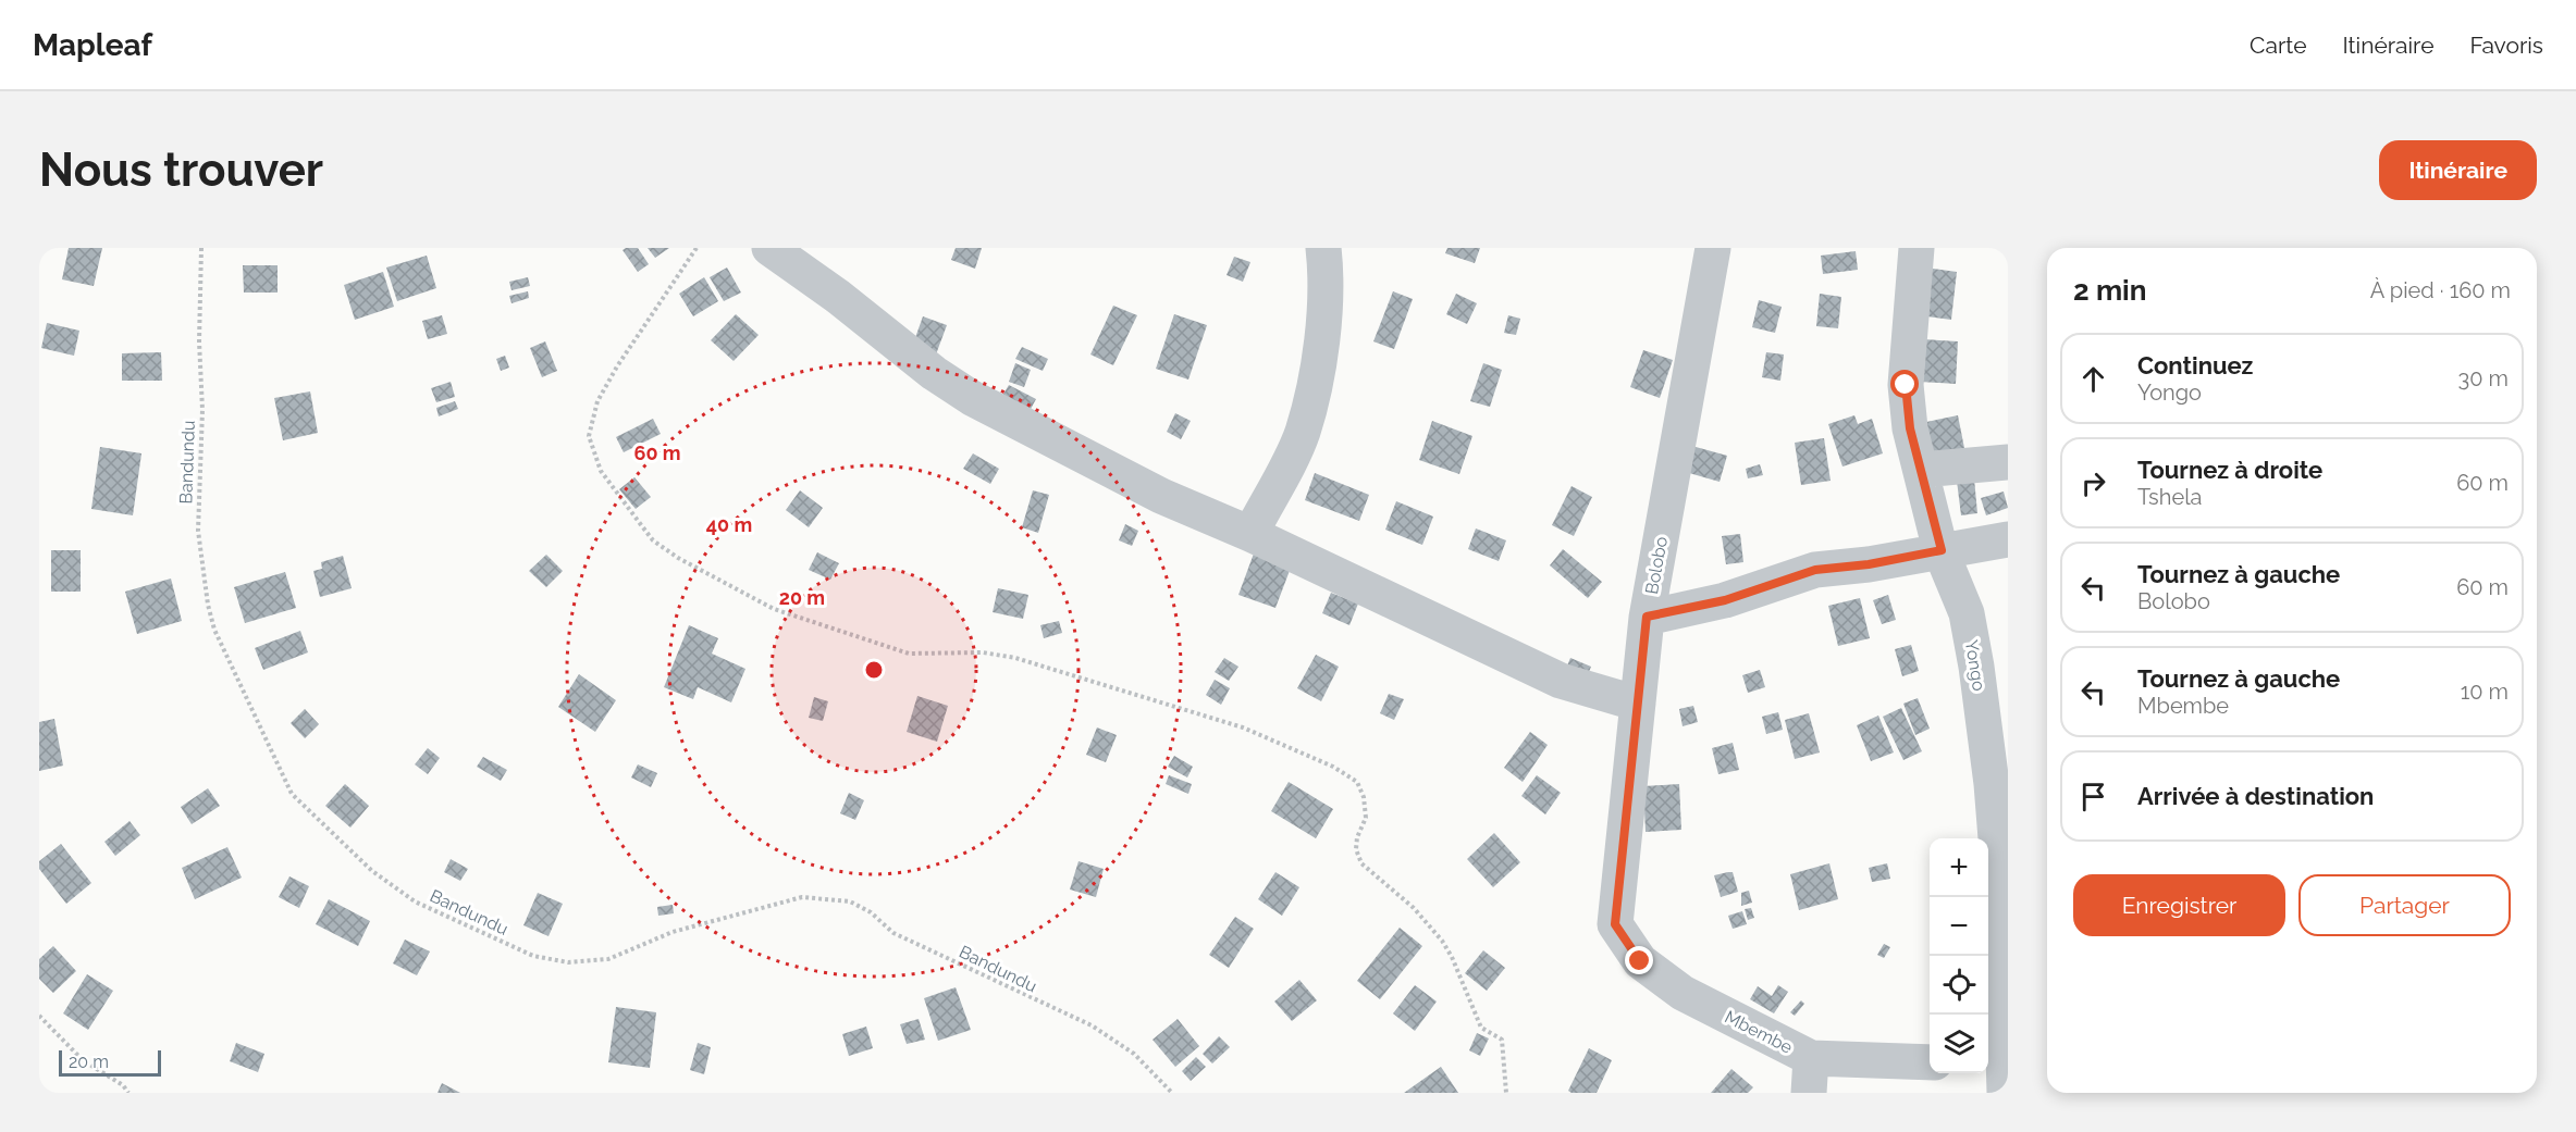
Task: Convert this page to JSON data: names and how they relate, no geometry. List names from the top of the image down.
{
  "streets": {
    "street": ["Bolobo", "Yongo", "Mbembe"],
    "path": ["Bandundu"]
  },
  "crossings": [
    ["Bolobo", "Mbembe"]
  ],
  "scale_bar": "20 m",
  "page": {
    "header": "Mapleaf",
    "nav": ["Carte", "Itinéraire", "Favoris"],
    "buttons": [
      "Itinéraire",
      ["Enregistrer", "Partager"]
    ],
    "title": "Nous trouver",
    "heading": ["2 min", "À pied · 160 m"],
    "list": [
      ["Continuez", "Yongo", "30 m"],
      ["Tournez à droite", "Tshela", "60 m"],
      ["Tournez à gauche", "Bolobo", "60 m"],
      ["Tournez à gauche", "Mbembe", "10 m"],
      "Arrivée à destination"
    ],
    "map_buttons": ["+", "−"],
    "scale": "20 m"
  },
  "rings": ["60 m", "40 m", "20 m"]
}
